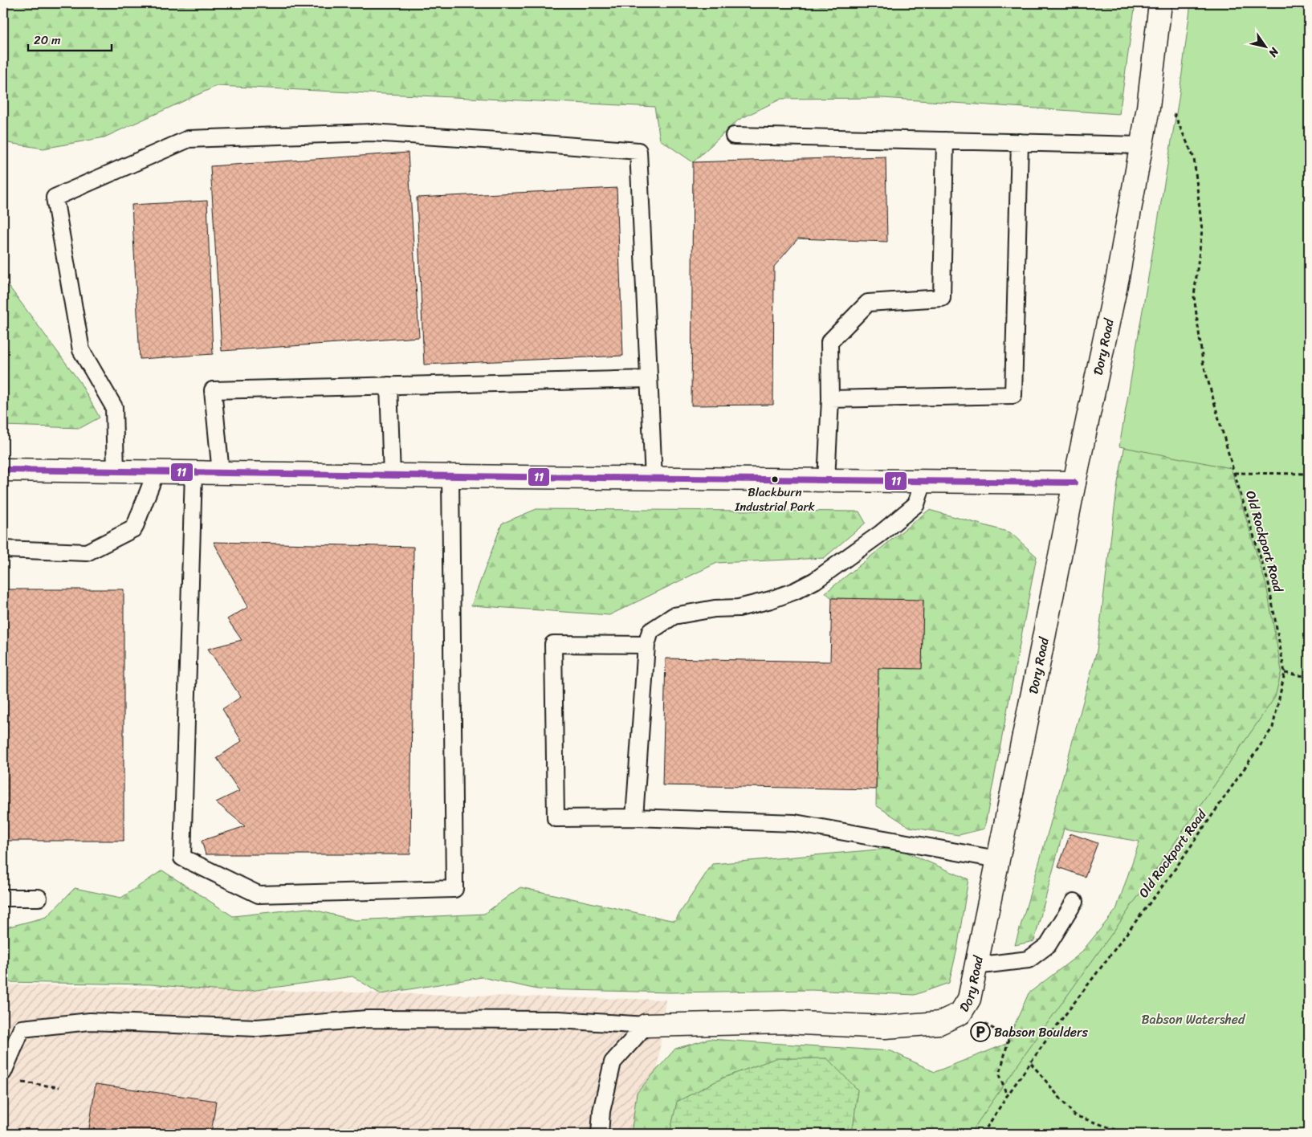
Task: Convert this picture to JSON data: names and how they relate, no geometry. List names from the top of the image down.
{
  "streets": {
    "street": ["Dory Road"],
    "path": ["Old Rockport Road"]
  },
  "crossings": [
    ["Dory Road", "Old Rockport Road"]
  ],
  "parks": ["Babson Watershed"],
  "places": {
    "other": ["Blackburn Industrial Park"],
    "parking": ["Babson Boulders"]
  },
  "lines": ["transit line 11"],
  "scale_bar": "20 m",
  "north": "bottom right"
}
